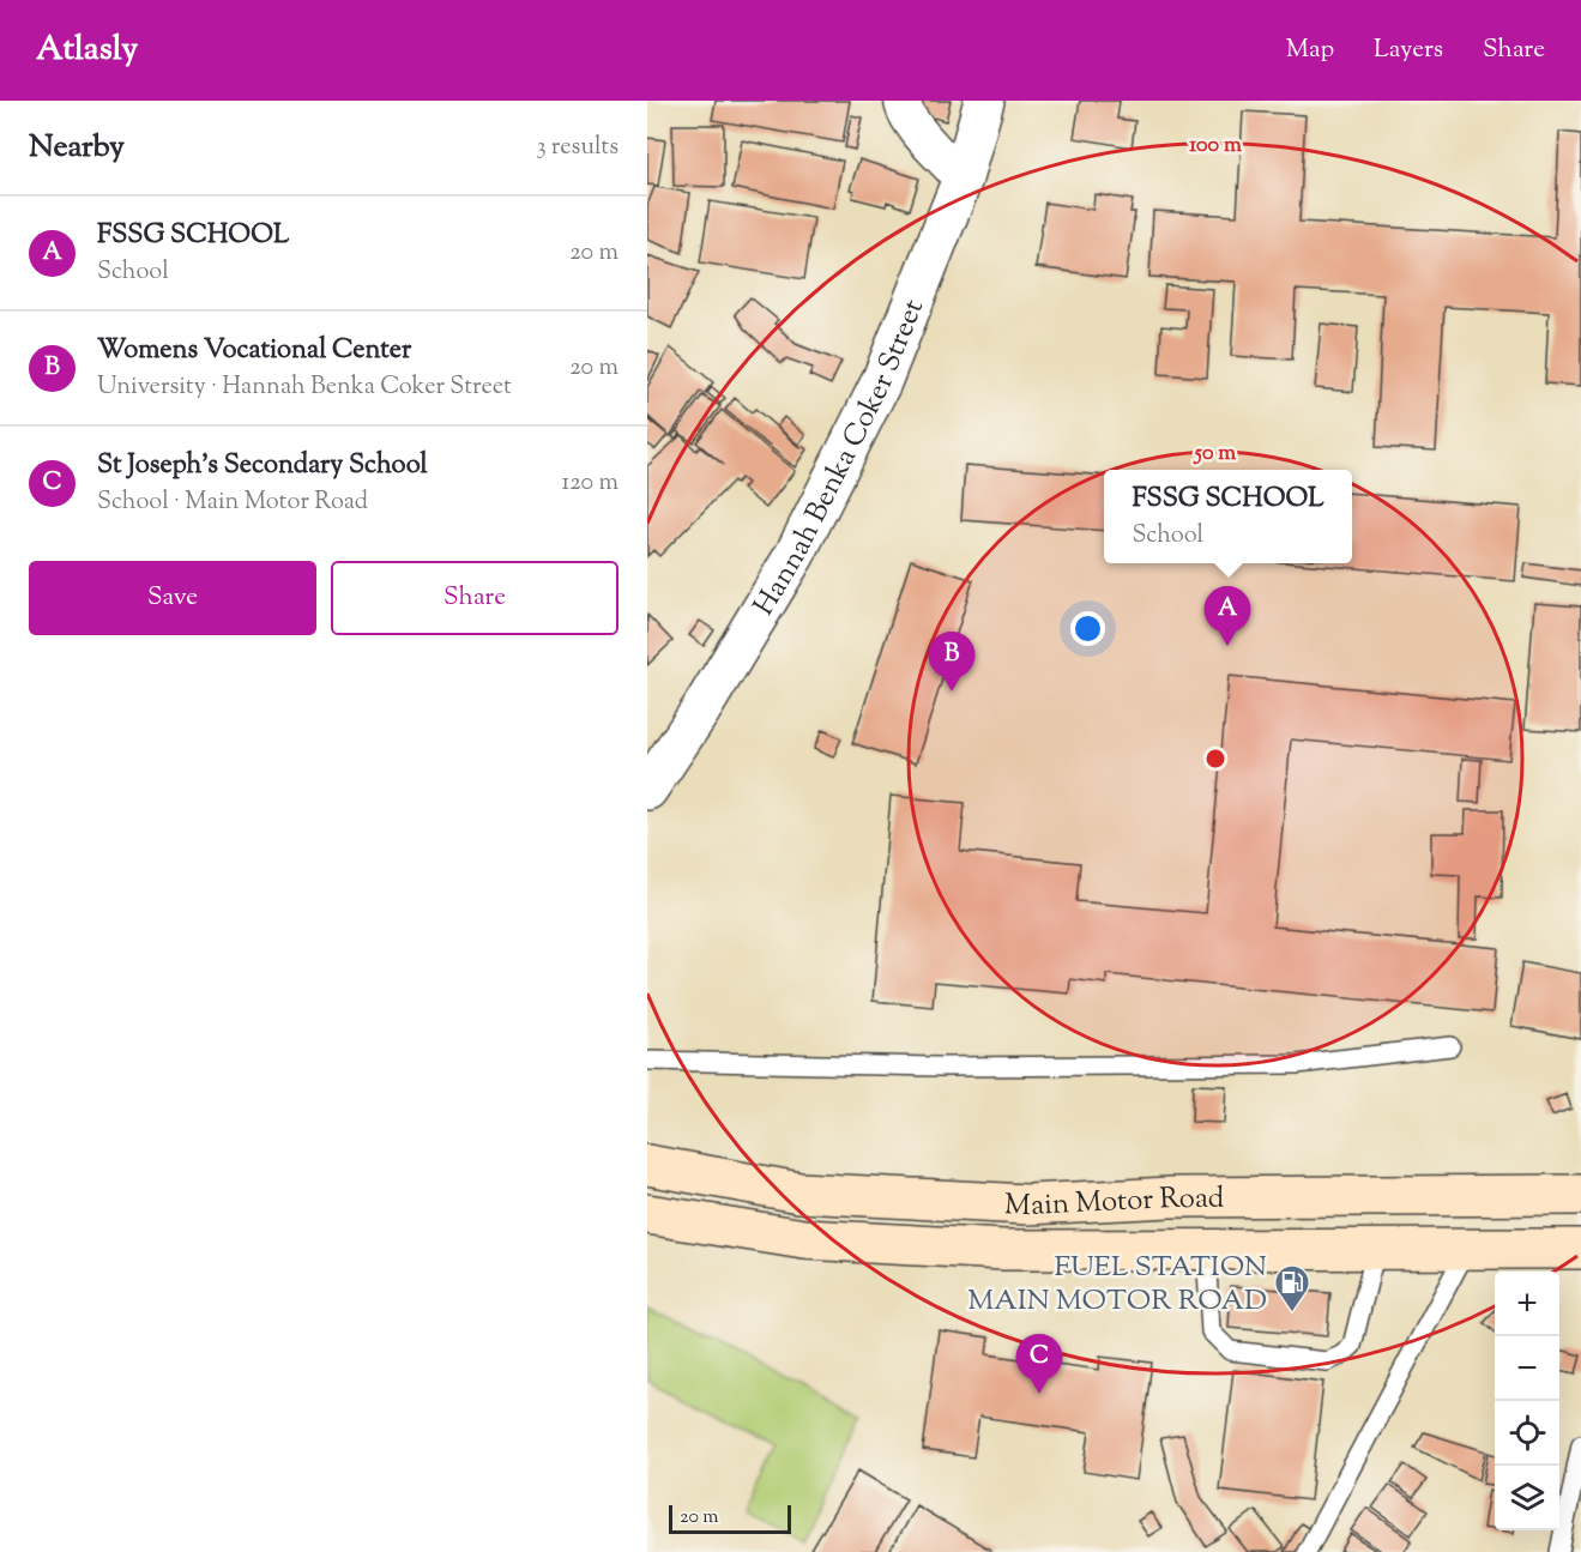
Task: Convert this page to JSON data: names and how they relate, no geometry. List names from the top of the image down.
{
  "streets": {
    "main road": ["Main Motor Road"],
    "street": ["Hannah Benka Coker Street"]
  },
  "places": {
    "fuel station": ["FUEL STATION MAIN MOTOR ROAD"]
  },
  "scale_bar": "20 m",
  "page": {
    "header": "Atlasly",
    "nav": ["Map", "Layers", "Share"],
    "heading": ["Nearby", "3 results"],
    "list": [
      {
        "mark": "A",
        "name": "FSSG SCHOOL",
        "note": "School",
        "value": "20 m"
      },
      {
        "mark": "B",
        "name": "Womens Vocational Center",
        "note": "University · Hannah Benka Coker Street",
        "value": "20 m"
      },
      {
        "mark": "C",
        "name": "St Joseph's Secondary School",
        "note": "School · Main Motor Road",
        "value": "120 m"
      }
    ],
    "popup": ["FSSG SCHOOL", "School"],
    "buttons": ["Save", "Share"],
    "pins": ["A", "B", "C"],
    "map_buttons": ["+", "−"],
    "scale": "20 m"
  },
  "rings": ["100 m", "50 m"]
}
